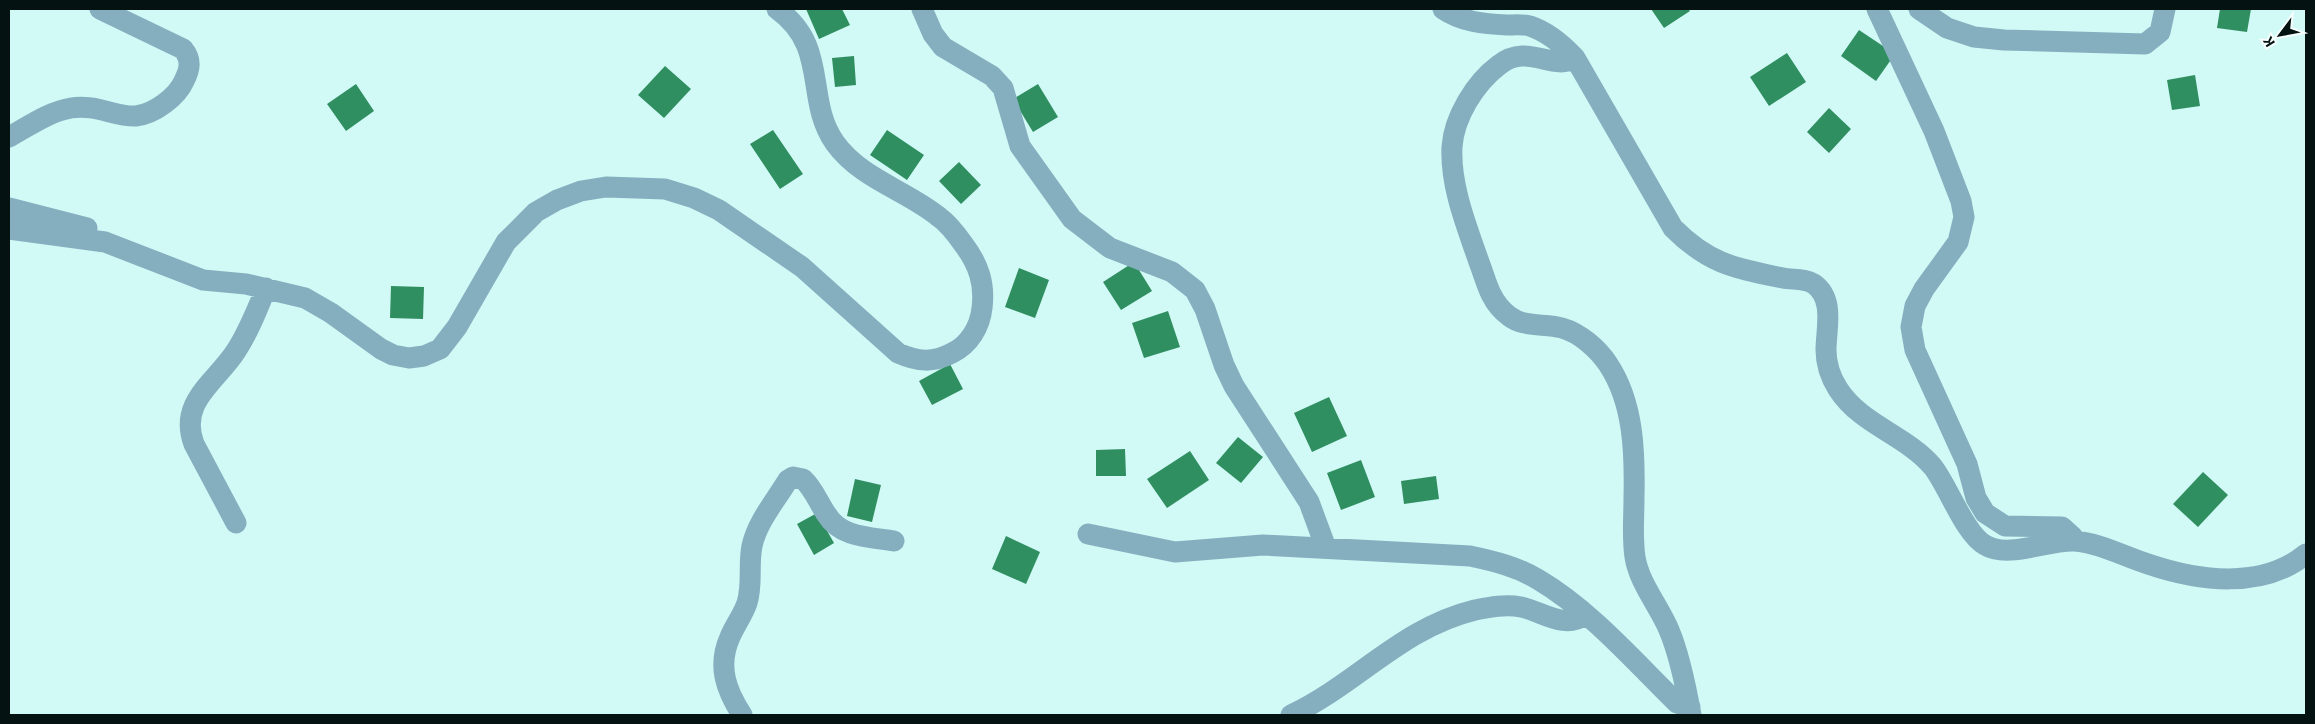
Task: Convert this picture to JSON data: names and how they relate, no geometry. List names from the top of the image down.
{
  "north": "bottom left"
}
